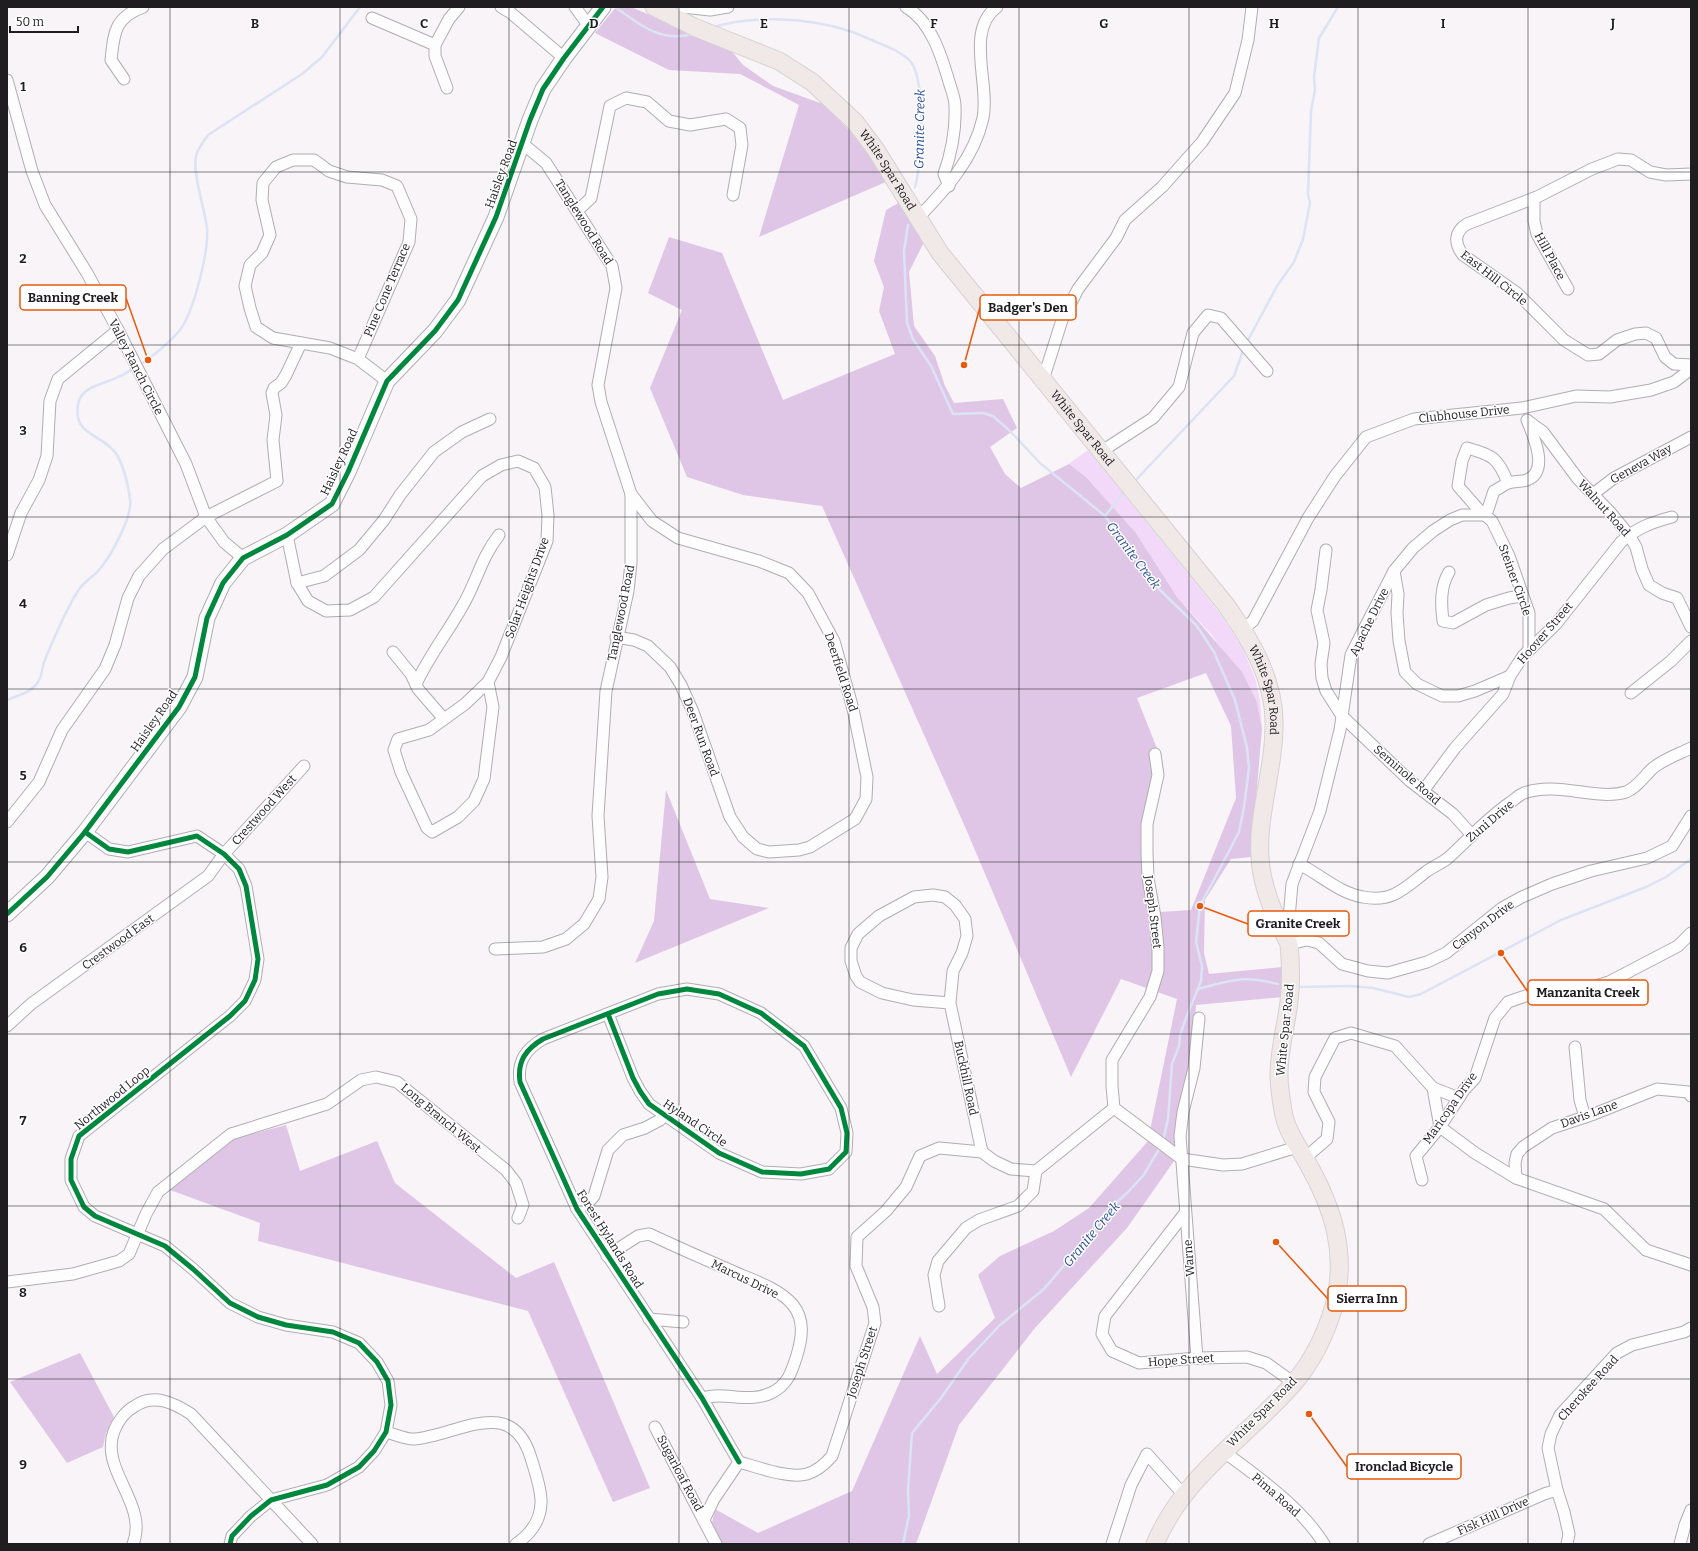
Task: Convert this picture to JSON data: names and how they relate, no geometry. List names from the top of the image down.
{
  "streets": {
    "main road": ["White Spar Road"],
    "street": [
      "Haisley Road",
      "Tanglewood Road",
      "Hill Place",
      "East Hill Circle",
      "Pine Cone Terrace",
      "Valley Ranch Circle",
      "Clubhouse Drive",
      "Geneva Way",
      "Walnut Road",
      "Steiner Circle",
      "Solar Heights Drive",
      "Apache Drive",
      "Hoover Street",
      "Deerfield Road",
      "Deer Run Road",
      "Seminole Road",
      "Crestwood West",
      "Zuni Drive",
      "Joseph Street",
      "Canyon Drive",
      "Crestwood East",
      "Buckhill Road",
      "Northwood Loop",
      "Maricopa Drive",
      "Davis Lane",
      "Long Branch West",
      "Hyland Circle",
      "Forest Hylands Road",
      "Warne",
      "Marcus Drive",
      "Hope Street",
      "Cherokee Road",
      "Sugarloaf Road",
      "Pima Road",
      "Fisk Hill Drive"
    ]
  },
  "crossings": [
    ["White Spar Road", "Clubhouse Drive"],
    ["White Spar Road", "Apache Drive"],
    ["White Spar Road", "Canyon Drive"],
    ["White Spar Road", "Hope Street"],
    ["White Spar Road", "Pima Road"],
    ["Haisley Road", "Tanglewood Road"],
    ["Haisley Road", "Valley Ranch Circle"],
    ["Haisley Road", "Solar Heights Drive"],
    ["Haisley Road", "Northwood Loop"],
    ["Tanglewood Road", "Deerfield Road"],
    ["Tanglewood Road", "Deer Run Road"],
    ["Hill Place", "East Hill Circle"],
    ["Geneva Way", "Walnut Road"],
    ["Walnut Road", "Hoover Street"],
    ["Steiner Circle", "Apache Drive"],
    ["Steiner Circle", "Hoover Street"],
    ["Apache Drive", "Seminole Road"],
    ["Apache Drive", "Zuni Drive"],
    ["Hoover Street", "Seminole Road"],
    ["Deerfield Road", "Deer Run Road"],
    ["Seminole Road", "Zuni Drive"],
    ["Crestwood West", "Crestwood East"],
    ["Crestwood West", "Northwood Loop"],
    ["Joseph Street", "Buckhill Road"],
    ["Joseph Street", "Forest Hylands Road"],
    ["Crestwood East", "Northwood Loop"],
    ["Northwood Loop", "Long Branch West"],
    ["Hyland Circle", "Forest Hylands Road"],
    ["Forest Hylands Road", "Marcus Drive"],
    ["Warne", "Hope Street"],
    ["Cherokee Road", "Fisk Hill Drive"]
  ],
  "water": ["Granite Creek"],
  "places": [
    "Banning Creek",
    "Badger's Den",
    "Granite Creek",
    "Manzanita Creek",
    "Sierra Inn",
    "Ironclad Bicycle"
  ],
  "scale_bar": "50 m",
  "grid": {
    "columns": [
      "B",
      "C",
      "D",
      "E",
      "F",
      "G",
      "H",
      "I",
      "J"
    ],
    "rows": [
      "1",
      "2",
      "3",
      "4",
      "5",
      "6",
      "7",
      "8",
      "9"
    ]
  }
}
